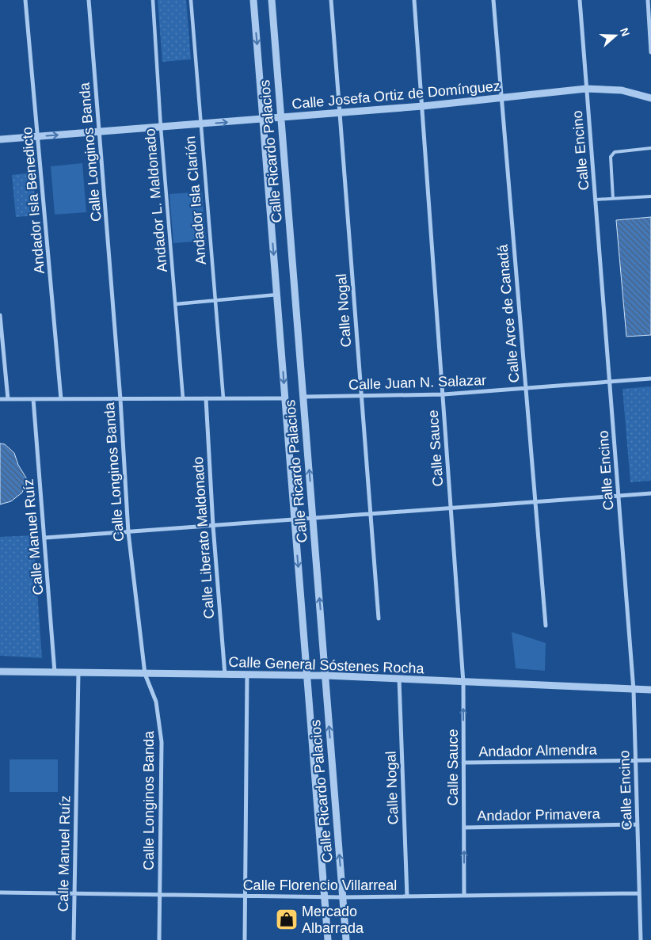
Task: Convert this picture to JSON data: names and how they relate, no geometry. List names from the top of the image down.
{
  "streets": {
    "street": [
      "Calle Josefa Ortiz de Domínguez",
      "Calle Encino",
      "Calle Ricardo Palacios",
      "Calle Longinos Banda",
      "Andador Isla Benedicto",
      "Andador L. Maldonado",
      "Andador Isla Clarión",
      "Calle Nogal",
      "Calle Arce de Canadá",
      "Calle Juan N. Salazar",
      "Calle Sauce",
      "Calle Manuel Ruíz",
      "Calle Liberato Maldonado",
      "Calle General Sóstenes Rocha",
      "Andador Almendra",
      "Andador Primavera",
      "Calle Florencio Villarreal"
    ]
  },
  "crossings": [
    ["Calle Josefa Ortiz de Domínguez", "Calle Encino"],
    ["Calle Josefa Ortiz de Domínguez", "Calle Ricardo Palacios"],
    ["Calle Josefa Ortiz de Domínguez", "Calle Longinos Banda"],
    ["Calle Josefa Ortiz de Domínguez", "Andador Isla Benedicto"],
    ["Calle Josefa Ortiz de Domínguez", "Andador L. Maldonado"],
    ["Calle Josefa Ortiz de Domínguez", "Andador Isla Clarión"],
    ["Calle Josefa Ortiz de Domínguez", "Calle Nogal"],
    ["Calle Josefa Ortiz de Domínguez", "Calle Arce de Canadá"],
    ["Calle Josefa Ortiz de Domínguez", "Calle Sauce"],
    ["Calle Encino", "Calle Juan N. Salazar"],
    ["Calle Encino", "Calle General Sóstenes Rocha"],
    ["Calle Encino", "Andador Almendra"],
    ["Calle Encino", "Andador Primavera"],
    ["Calle Encino", "Calle Florencio Villarreal"],
    ["Calle Ricardo Palacios", "Calle Juan N. Salazar"],
    ["Calle Ricardo Palacios", "Calle General Sóstenes Rocha"],
    ["Calle Ricardo Palacios", "Calle Florencio Villarreal"],
    ["Calle Longinos Banda", "Calle General Sóstenes Rocha"],
    ["Calle Longinos Banda", "Calle Florencio Villarreal"],
    ["Calle Nogal", "Calle Juan N. Salazar"],
    ["Calle Nogal", "Calle General Sóstenes Rocha"],
    ["Calle Nogal", "Calle Florencio Villarreal"],
    ["Calle Arce de Canadá", "Calle Juan N. Salazar"],
    ["Calle Juan N. Salazar", "Calle Sauce"],
    ["Calle Sauce", "Calle General Sóstenes Rocha"],
    ["Calle Sauce", "Andador Almendra"],
    ["Calle Sauce", "Andador Primavera"],
    ["Calle Sauce", "Calle Florencio Villarreal"],
    ["Calle Manuel Ruíz", "Calle General Sóstenes Rocha"],
    ["Calle Manuel Ruíz", "Calle Florencio Villarreal"],
    ["Calle Liberato Maldonado", "Calle General Sóstenes Rocha"]
  ],
  "places": {
    "shop": ["Mercado Albarrada"]
  },
  "north": "right"
}
